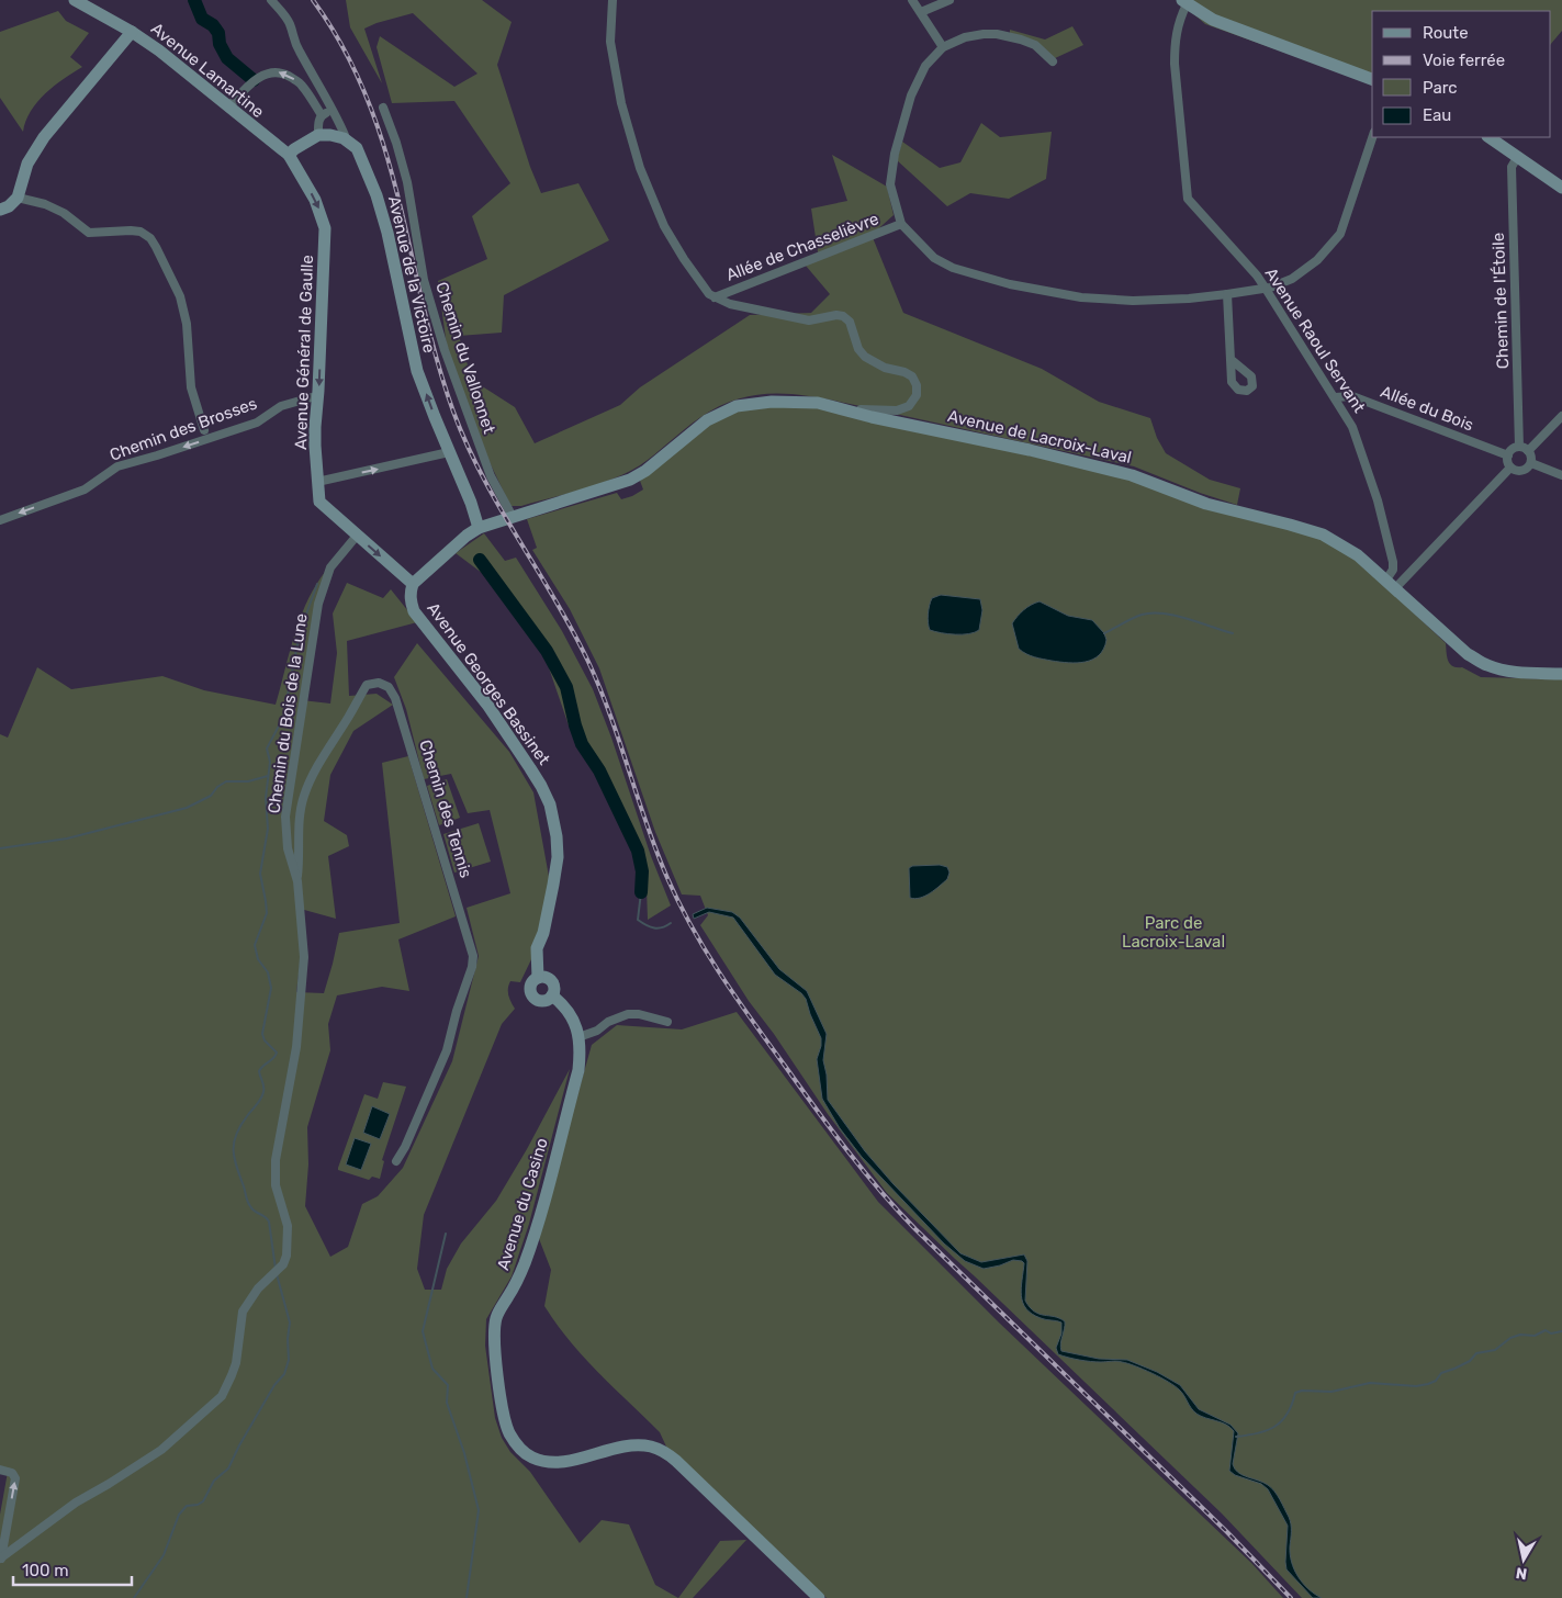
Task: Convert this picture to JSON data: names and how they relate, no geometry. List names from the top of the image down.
{
  "streets": {
    "street": [
      "Avenue Lamartine",
      "Allée de Chasselièvre",
      "Avenue de la Victoire",
      "Chemin de l'Étoile",
      "Avenue Raoul Servant",
      "Avenue Général de Gaulle",
      "Chemin du Vallonnet",
      "Allée du Bois",
      "Chemin des Brosses",
      "Avenue de Lacroix-Laval",
      "Avenue Georges Bassinet",
      "Chemin du Bois de la Lune",
      "Chemin des Tennis",
      "Avenue du Casino"
    ]
  },
  "crossings": [
    ["Avenue Lamartine", "Avenue Général de Gaulle"],
    ["Avenue de la Victoire", "Avenue de Lacroix-Laval"],
    ["Chemin de l'Étoile", "Allée du Bois"],
    ["Avenue Raoul Servant", "Allée du Bois"],
    ["Avenue Raoul Servant", "Avenue de Lacroix-Laval"],
    ["Avenue Général de Gaulle", "Chemin des Brosses"],
    ["Avenue Général de Gaulle", "Avenue de Lacroix-Laval"],
    ["Avenue Général de Gaulle", "Avenue Georges Bassinet"],
    ["Avenue Général de Gaulle", "Chemin du Bois de la Lune"],
    ["Chemin du Vallonnet", "Avenue de Lacroix-Laval"],
    ["Avenue de Lacroix-Laval", "Avenue Georges Bassinet"],
    ["Chemin du Bois de la Lune", "Chemin des Tennis"]
  ],
  "one_way": ["Avenue de la Victoire", "Avenue Général de Gaulle", "Chemin des Brosses"],
  "parks": ["Parc de Lacroix-Laval"],
  "legend": [
    "Route",
    "Voie ferrée",
    "Parc",
    "Eau"
  ],
  "scale_bar": "100 m",
  "north": "bottom"
}
